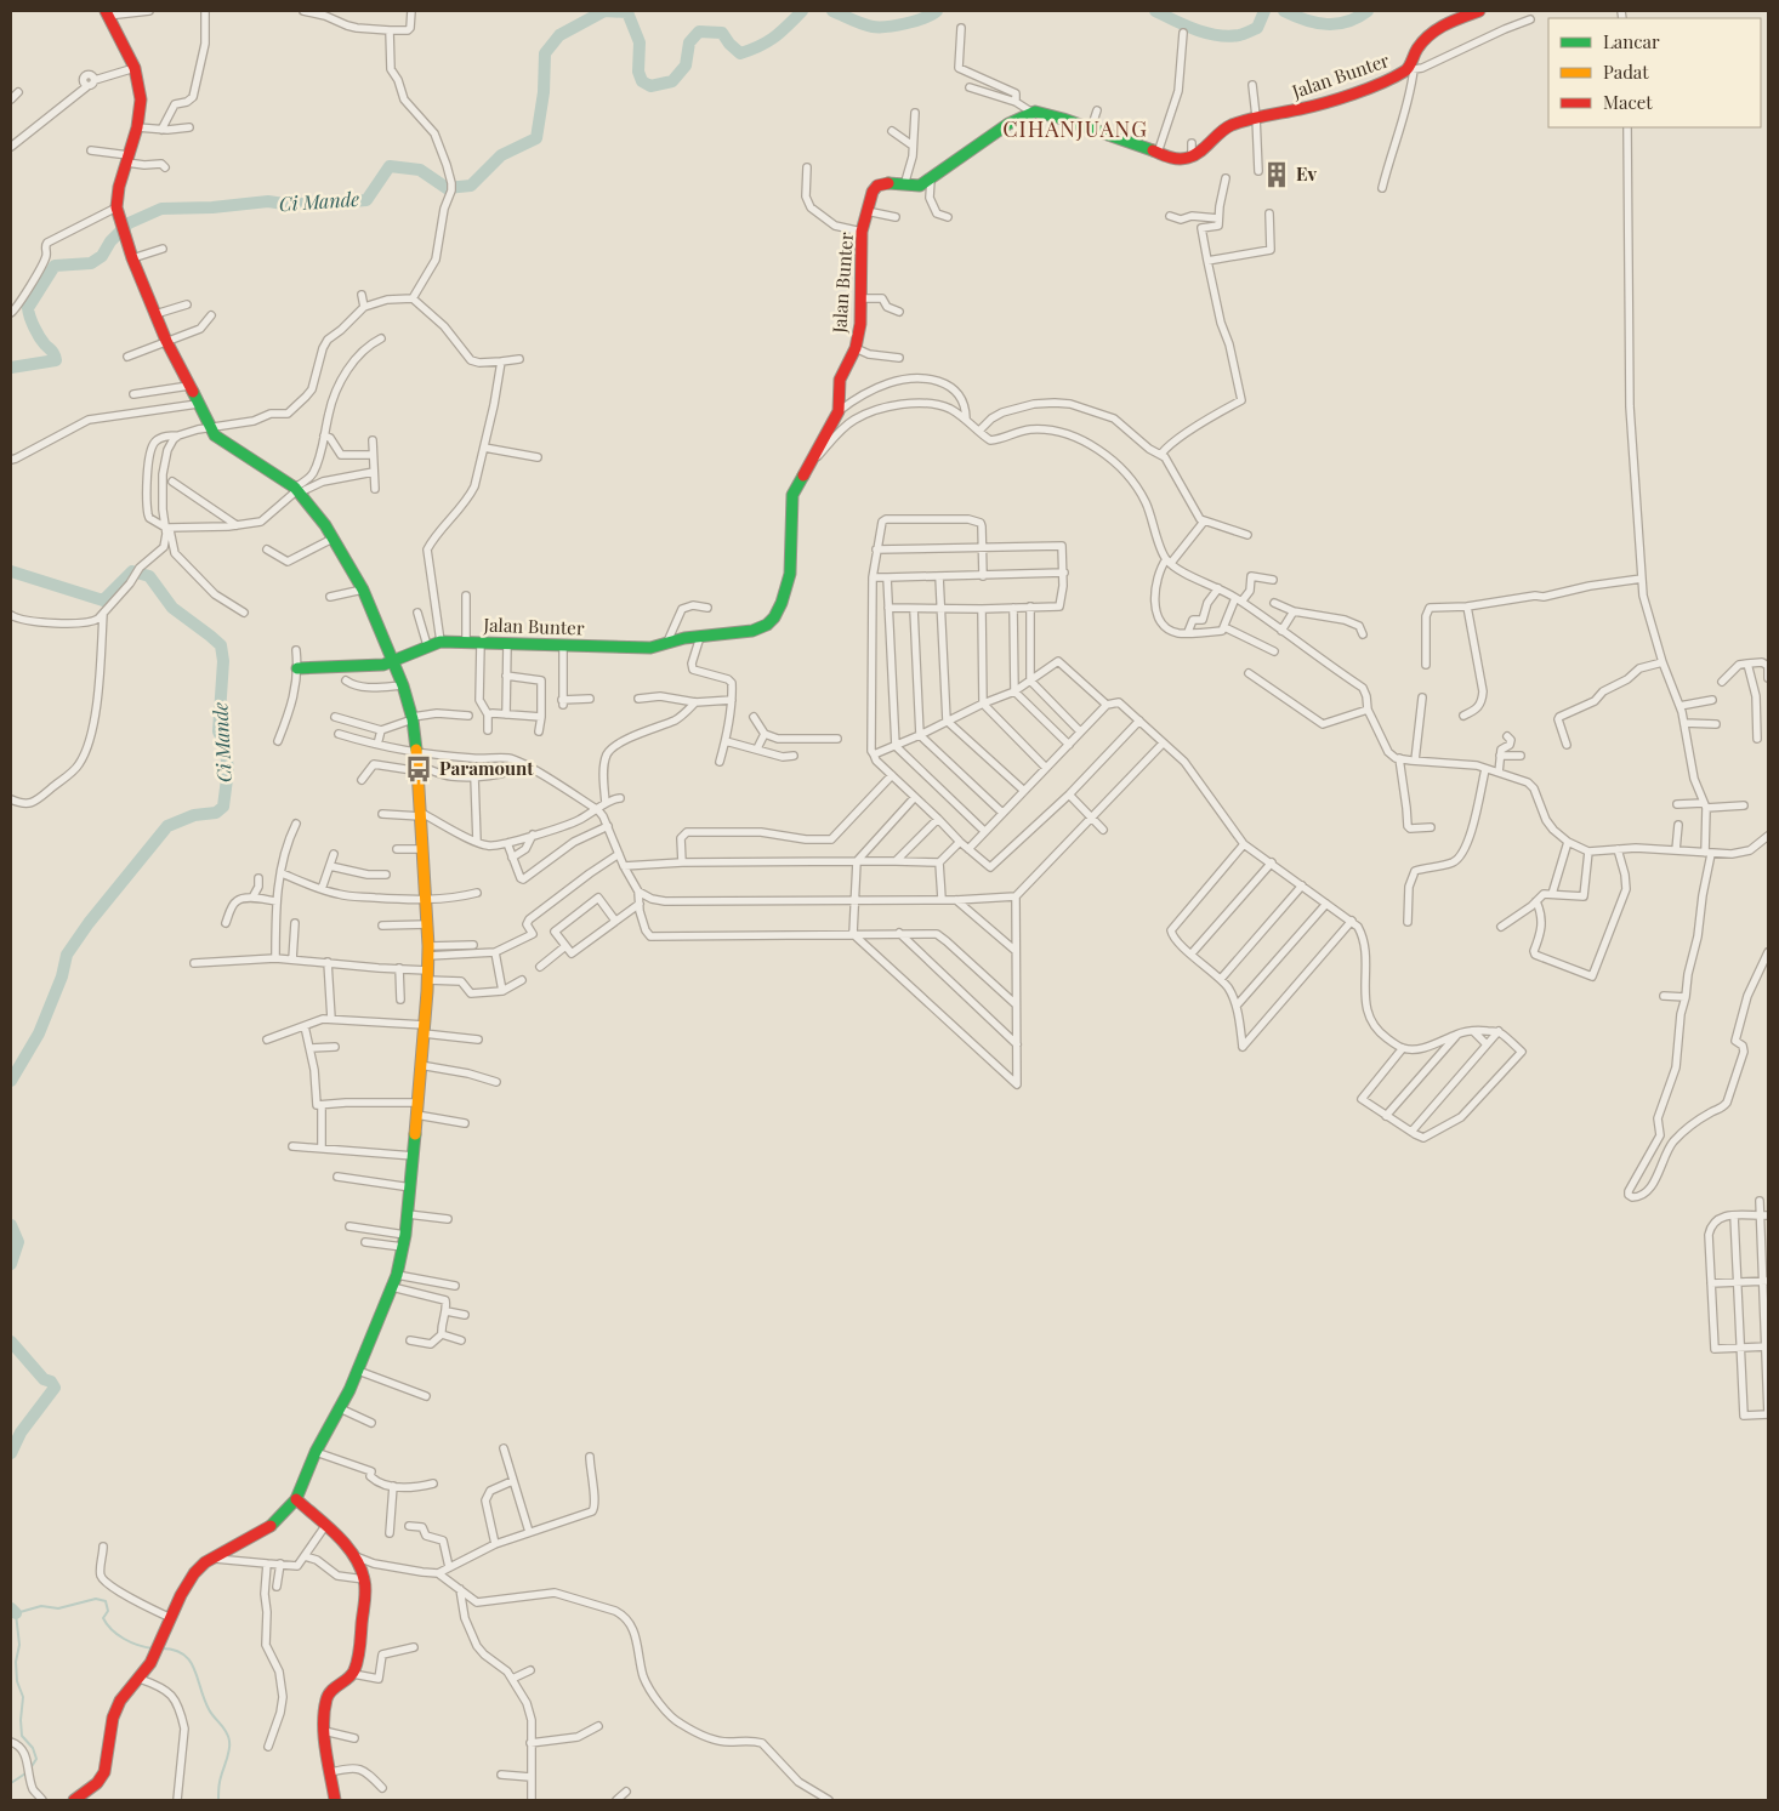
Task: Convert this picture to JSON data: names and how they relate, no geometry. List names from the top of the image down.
{
  "streets": {
    "main road": ["Jalan Bunter"]
  },
  "districts": ["CIHANJUANG"],
  "water": ["Ci Mande"],
  "places": {
    "building": ["Ev"],
    "bus stop": ["Paramount"]
  },
  "legend": ["Lancar", "Padat", "Macet"]
}
